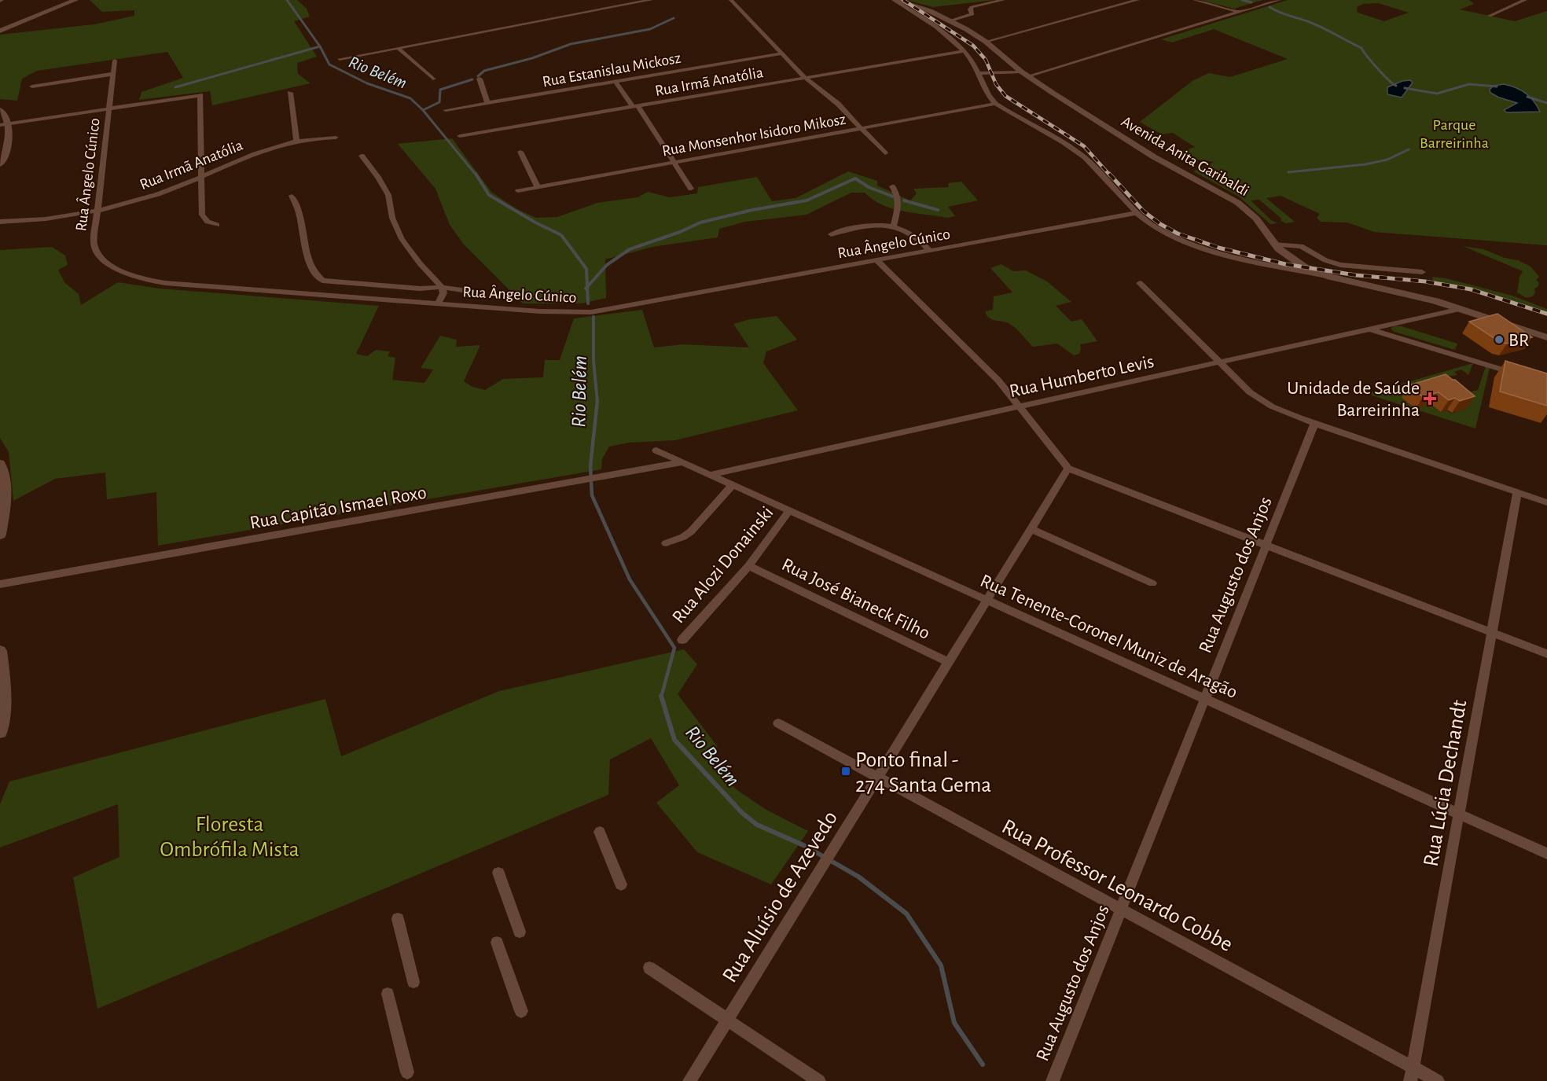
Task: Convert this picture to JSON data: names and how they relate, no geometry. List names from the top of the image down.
{
  "streets": {
    "main road": ["Avenida Anita Garibaldi"],
    "street": [
      "Rua Estanislau Mickosz",
      "Rua Irmã Anatólia",
      "Rua Monsenhor Isidoro Mikosz",
      "Rua Ângelo Cúnico",
      "Rua Humberto Levis",
      "Rua Capitão Ismael Roxo",
      "Rua Alozi Donainski",
      "Rua Augusto dos Anjos",
      "Rua José Bianeck Filho",
      "Rua Tenente-Coronel Muniz de Aragão",
      "Rua Lúcia Dechandt",
      "Rua Professor Leonardo Cobbe",
      "Rua Aluísio de Azevedo"
    ]
  },
  "crossings": [
    ["Rua Irmã Anatólia", "Rua Ângelo Cúnico"],
    ["Avenida Anita Garibaldi", "Rua Humberto Levis"],
    ["Rua Humberto Levis", "Rua Tenente-Coronel Muniz de Aragão"],
    ["Rua Capitão Ismael Roxo", "Rua Tenente-Coronel Muniz de Aragão"],
    ["Rua Alozi Donainski", "Rua José Bianeck Filho"],
    ["Rua Alozi Donainski", "Rua Tenente-Coronel Muniz de Aragão"],
    ["Rua Augusto dos Anjos", "Rua Tenente-Coronel Muniz de Aragão"],
    ["Rua Augusto dos Anjos", "Rua Professor Leonardo Cobbe"],
    ["Rua José Bianeck Filho", "Rua Aluísio de Azevedo"],
    ["Rua Tenente-Coronel Muniz de Aragão", "Rua Lúcia Dechandt"],
    ["Rua Tenente-Coronel Muniz de Aragão", "Rua Aluísio de Azevedo"],
    ["Rua Lúcia Dechandt", "Rua Professor Leonardo Cobbe"],
    ["Rua Professor Leonardo Cobbe", "Rua Aluísio de Azevedo"]
  ],
  "water": ["Rio Belém"],
  "parks": ["Parque Barreirinha", "Floresta Ombrófila Mista"],
  "places": {
    "other": ["BR"],
    "health": ["Unidade de Saúde Barreirinha"],
    "transit": ["Ponto final - 274 Santa Gema"]
  }
}
